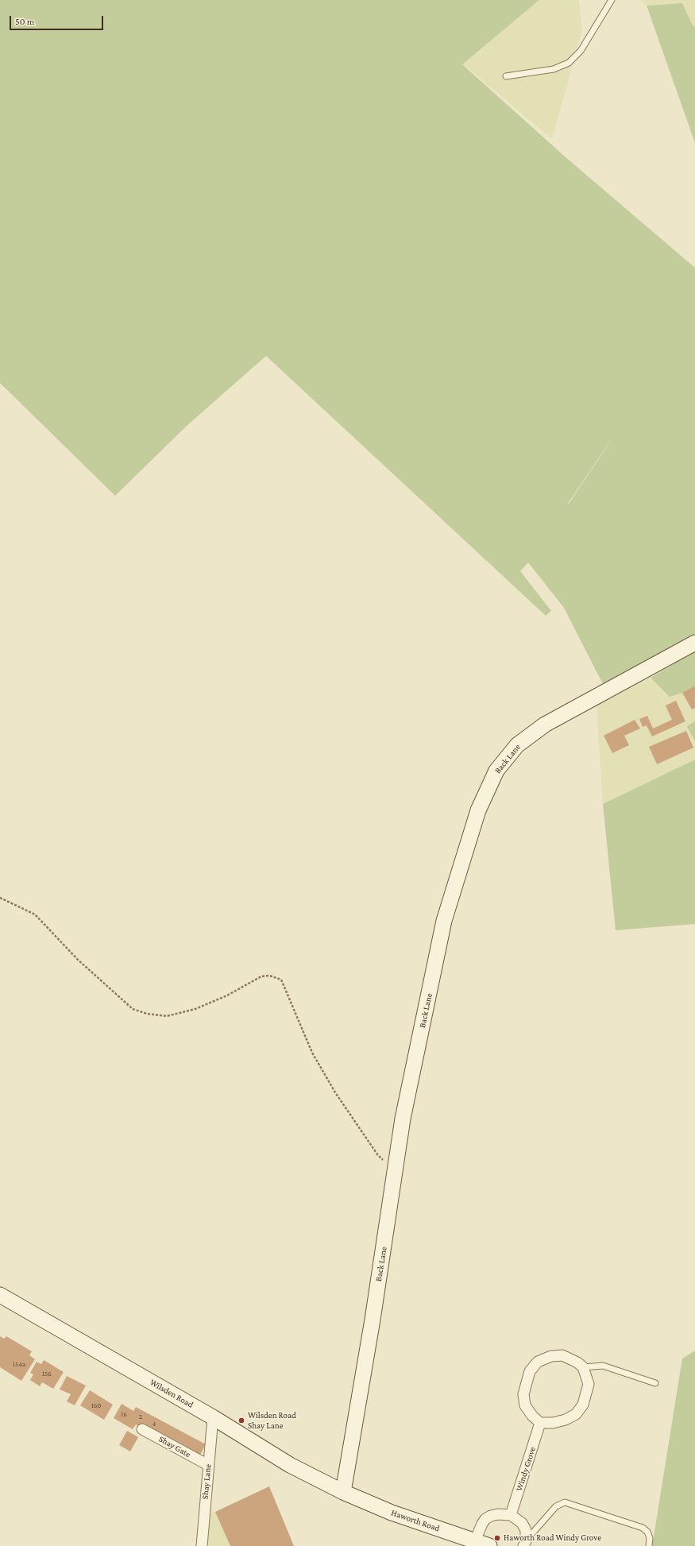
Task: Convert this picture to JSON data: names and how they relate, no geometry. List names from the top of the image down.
{
  "streets": {
    "street": [
      "Back Lane",
      "Wilsden Road",
      "Shay Gate",
      "Windy Grove",
      "Shay Lane",
      "Haworth Road"
    ]
  },
  "crossings": [
    ["Back Lane", "Wilsden Road"],
    ["Back Lane", "Haworth Road"],
    ["Wilsden Road", "Shay Lane"],
    ["Wilsden Road", "Haworth Road"],
    ["Shay Gate", "Shay Lane"]
  ],
  "places": ["Wilsden Road Shay Lane", "Haworth Road Windy Grove"],
  "house_numbers": [
    "154a",
    "156",
    "160",
    "16",
    "2",
    "4"
  ],
  "scale_bar": "50 m"
}
